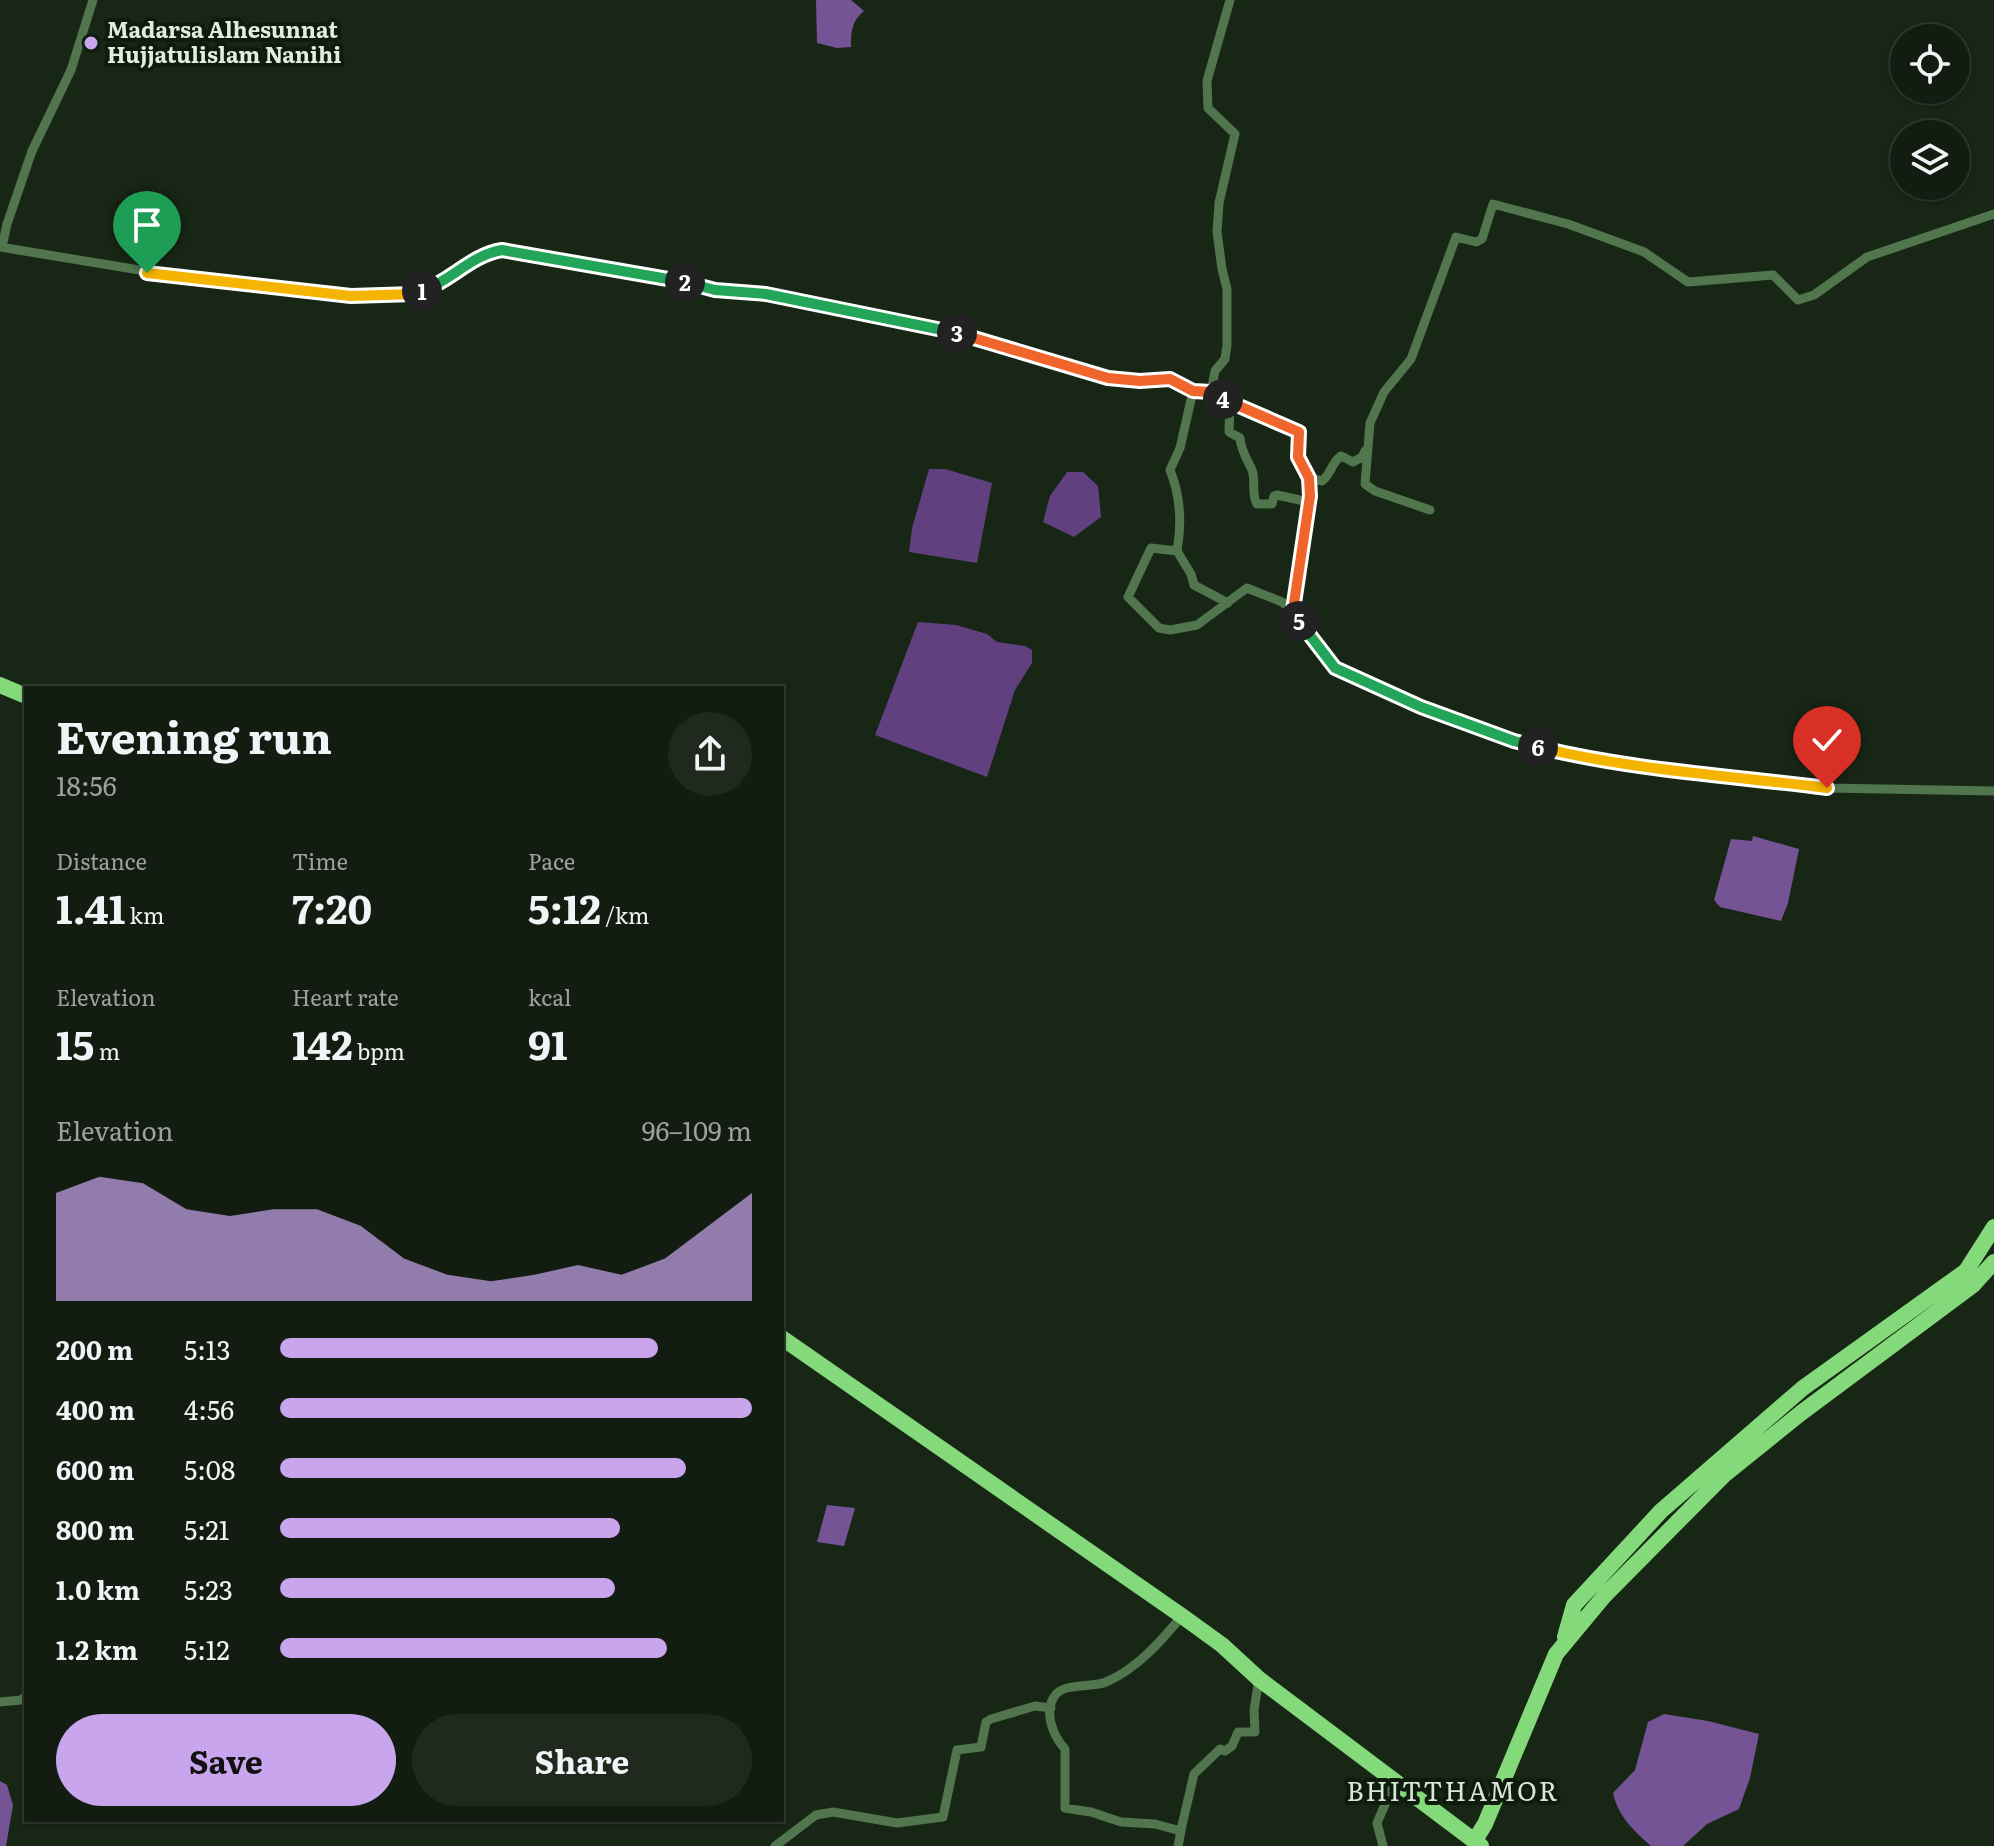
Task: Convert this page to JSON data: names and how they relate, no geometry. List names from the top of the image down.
{
  "districts": ["BHITTHAMOR"],
  "places": ["Madarsa Alhesunnat Hujjatulislam Nanihi"],
  "page": {
    "pins": [
      "2",
      "1",
      "3",
      "4",
      "5",
      "6"
    ],
    "heading": ["Evening run", "18:56"],
    "stats": [
      ["Distance", "1.41 km"],
      ["Time", "7:20"],
      ["Pace", "5:12 /km"],
      ["Elevation", "15 m"],
      ["Heart rate", "142 bpm"],
      ["kcal", "91"]
    ],
    "chart": ["Elevation", "96–109 m"],
    "list": [
      {
        "name": "200 m",
        "note": "5:13"
      },
      {
        "name": "400 m",
        "note": "4:56"
      },
      {
        "name": "600 m",
        "note": "5:08"
      },
      {
        "name": "800 m",
        "note": "5:21"
      },
      {
        "name": "1.0 km",
        "note": "5:23"
      },
      {
        "name": "1.2 km",
        "note": "5:12"
      }
    ],
    "buttons": ["Save", "Share"]
  }
}
